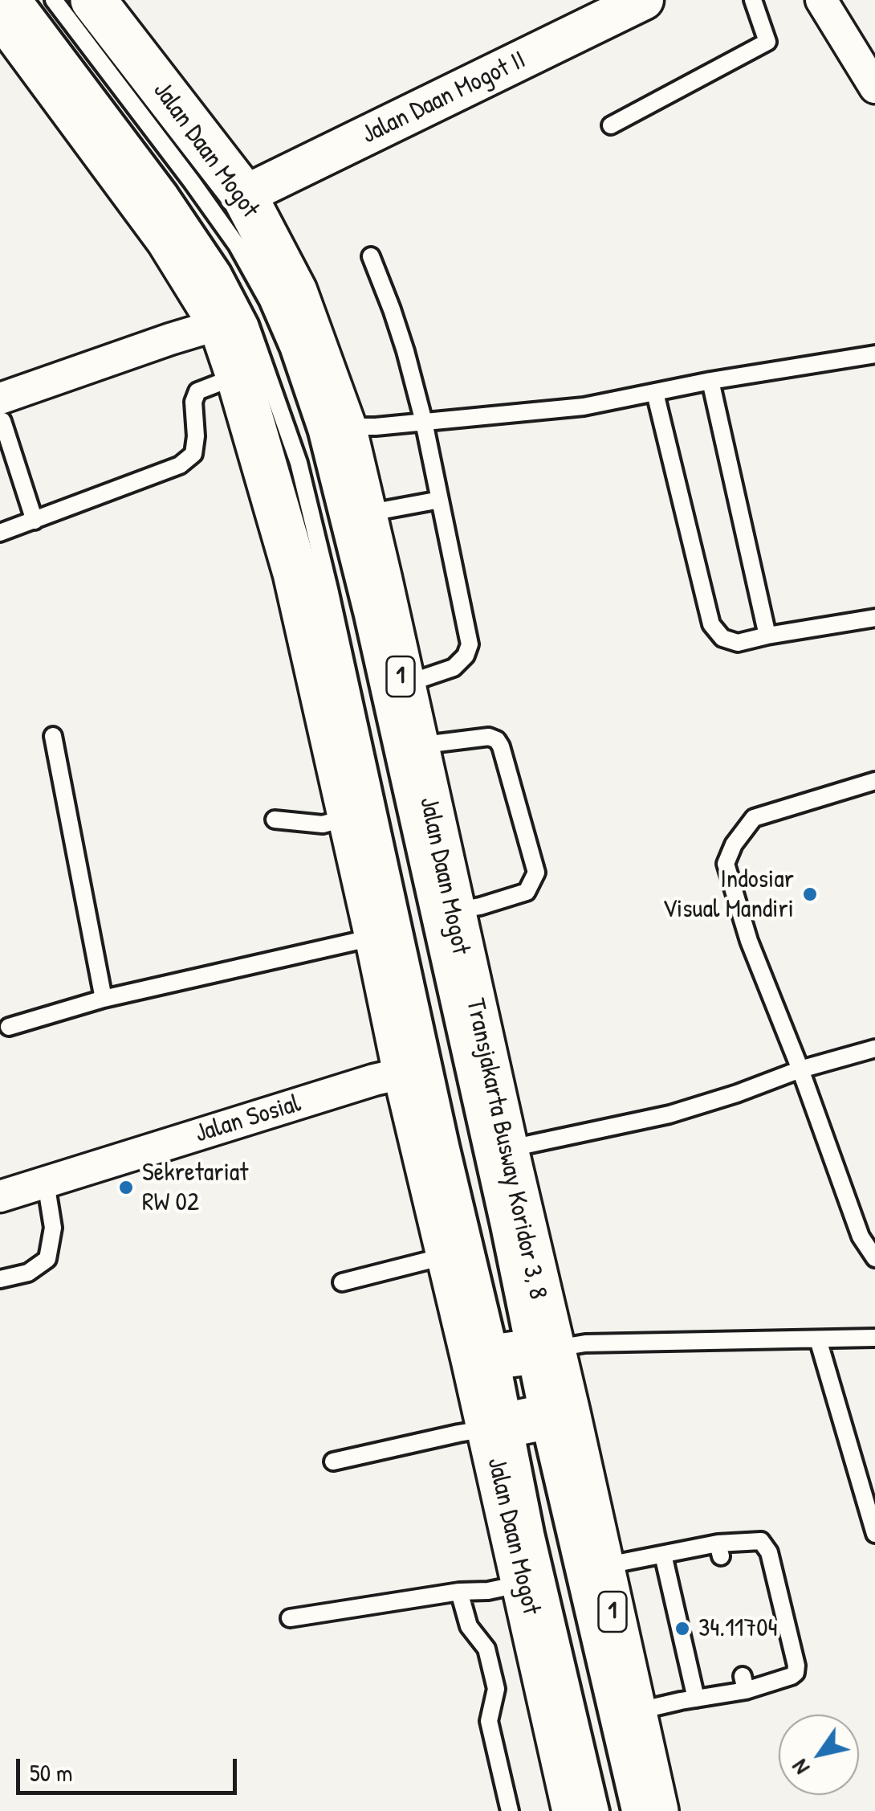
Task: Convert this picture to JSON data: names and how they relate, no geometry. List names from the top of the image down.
{
  "streets": {
    "highway": ["Jalan Daan Mogot", "1"],
    "street": ["Jalan Daan Mogot II", "Jalan Sosial"],
    "lane": ["Transjakarta Busway Koridor 3, 8"]
  },
  "crossings": [
    ["Jalan Daan Mogot II", "Jalan Daan Mogot"],
    ["Jalan Daan Mogot", "Jalan Sosial"],
    ["Jalan Daan Mogot", "Transjakarta Busway Koridor 3, 8"]
  ],
  "places": ["Indosiar Visual Mandiri", "Sekretariat RW 02", "34.11704"],
  "scale_bar": "50 m",
  "north": "bottom left"
}
